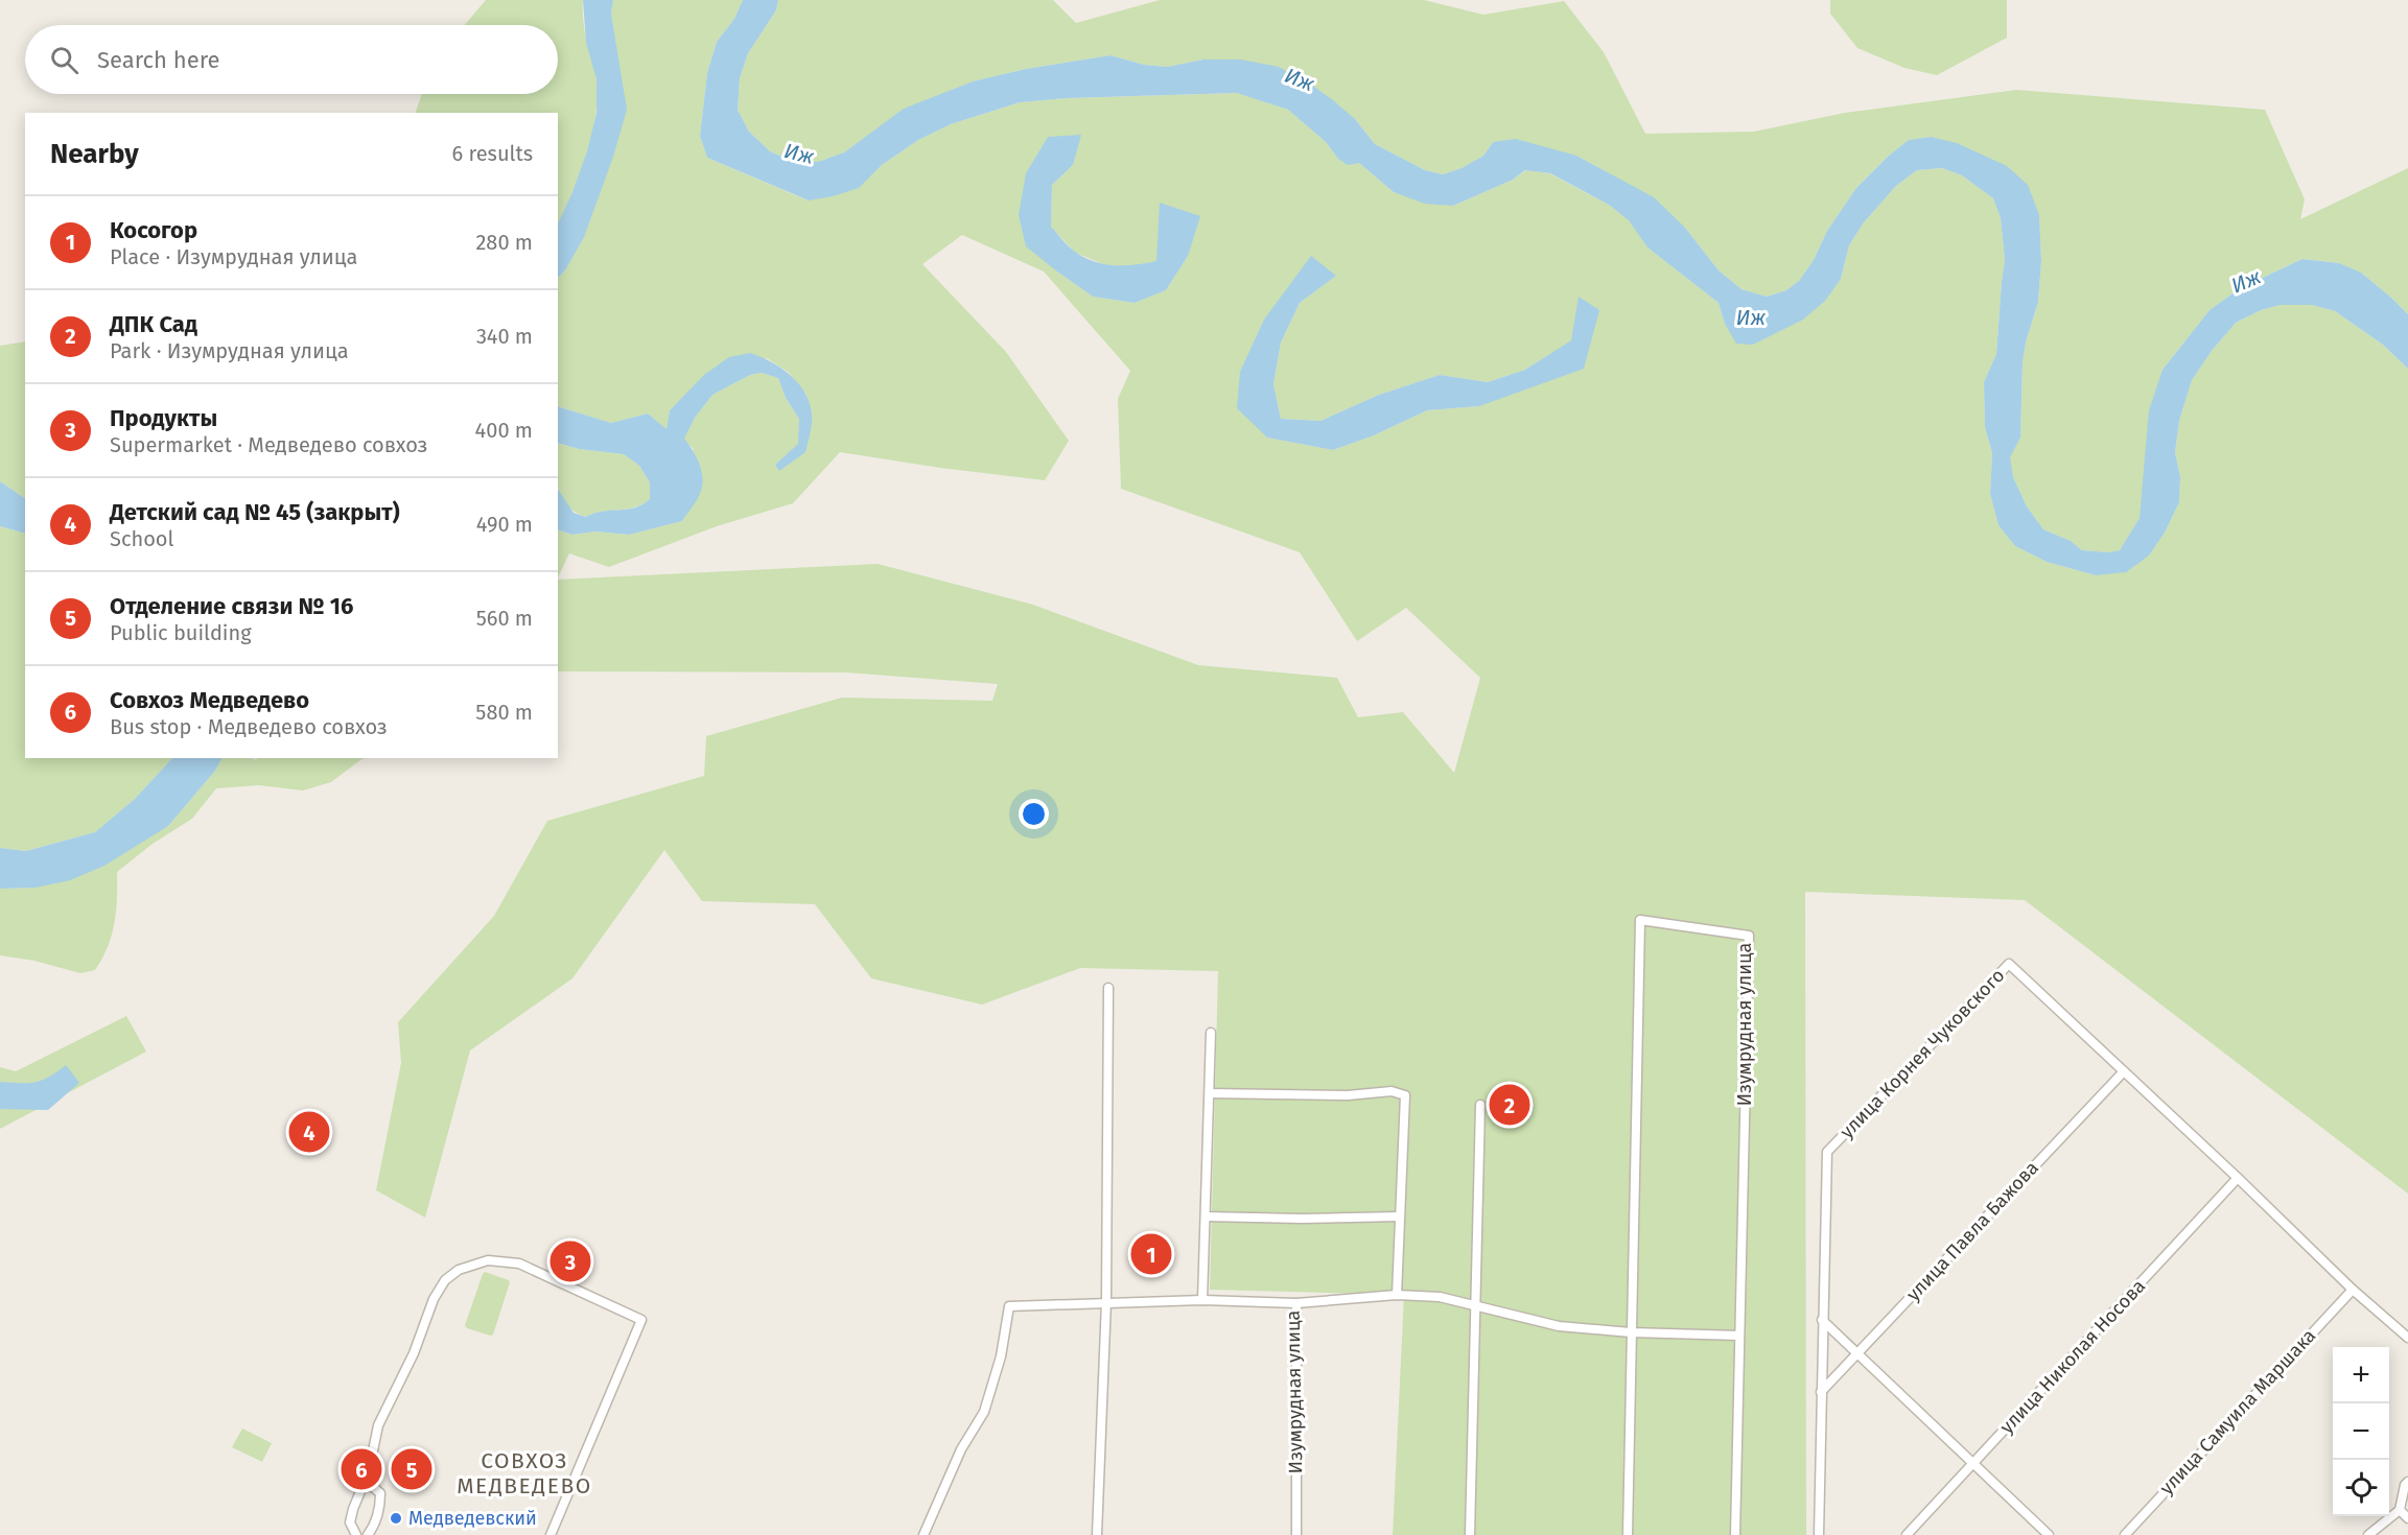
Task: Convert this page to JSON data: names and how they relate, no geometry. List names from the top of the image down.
{
  "streets": {
    "street": [
      "Изумрудная улица",
      "улица Корнея Чуковского",
      "улица Павла Бажова",
      "улица Николая Носова",
      "улица Самуила Маршака"
    ]
  },
  "crossings": [
    ["улица Корнея Чуковского", "улица Павла Бажова"],
    ["улица Корнея Чуковского", "улица Николая Носова"],
    ["улица Корнея Чуковского", "улица Самуила Маршака"]
  ],
  "districts": ["СОВХОЗ МЕДВЕДЕВО"],
  "water": ["Иж"],
  "places": ["Медведевский"],
  "page": {
    "search": "Search here",
    "heading": ["Nearby", "6 results"],
    "list": [
      {
        "mark": "1",
        "name": "Косогор",
        "note": "Place · Изумрудная улица",
        "value": "280 m"
      },
      {
        "mark": "2",
        "name": "ДПК Сад",
        "note": "Park · Изумрудная улица",
        "value": "340 m"
      },
      {
        "mark": "3",
        "name": "Продукты",
        "note": "Supermarket · Медведево совхоз",
        "value": "400 m"
      },
      {
        "mark": "4",
        "name": "Детский сад № 45 (закрыт)",
        "note": "School",
        "value": "490 m"
      },
      {
        "mark": "5",
        "name": "Отделение связи № 16",
        "note": "Public building",
        "value": "560 m"
      },
      {
        "mark": "6",
        "name": "Совхоз Медведево",
        "note": "Bus stop · Медведево совхоз",
        "value": "580 m"
      }
    ],
    "pins": [
      "2",
      "4",
      "1",
      "3",
      "5",
      "6"
    ],
    "map_buttons": ["+", "−"]
  }
}
